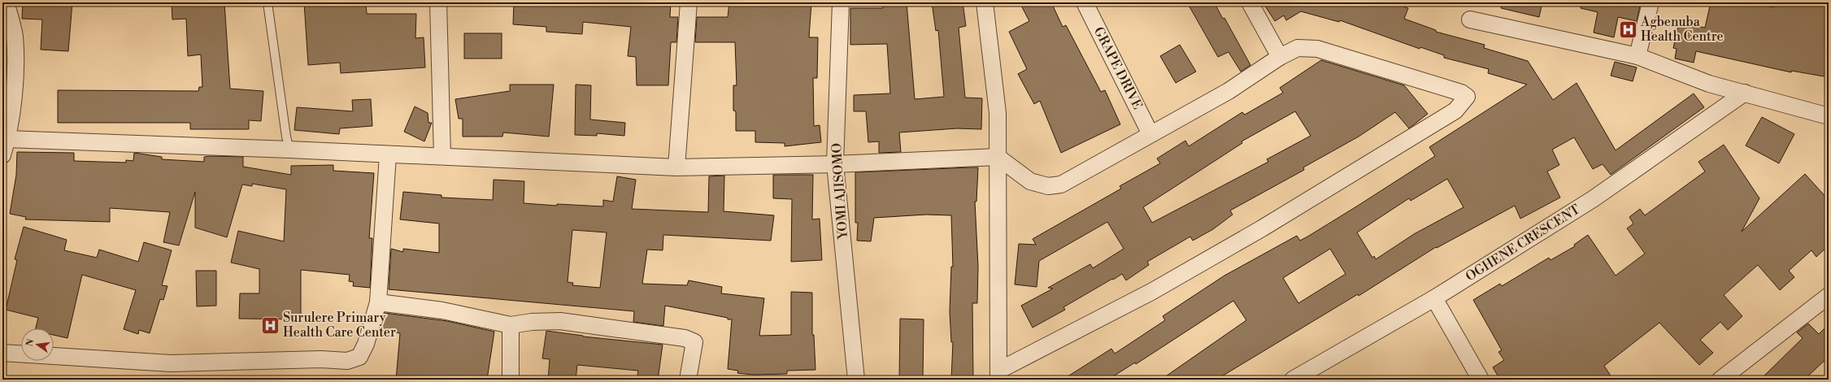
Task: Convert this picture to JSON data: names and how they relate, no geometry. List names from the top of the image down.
{
  "streets": {
    "street": ["GRAPE DRIVE", "YOMI AJISOMO", "OGHENE CRESCENT"]
  },
  "places": {
    "hospital": ["Agbenuba Health Centre", "Surulere Primary Health Care Center"]
  },
  "north": "left"
}
